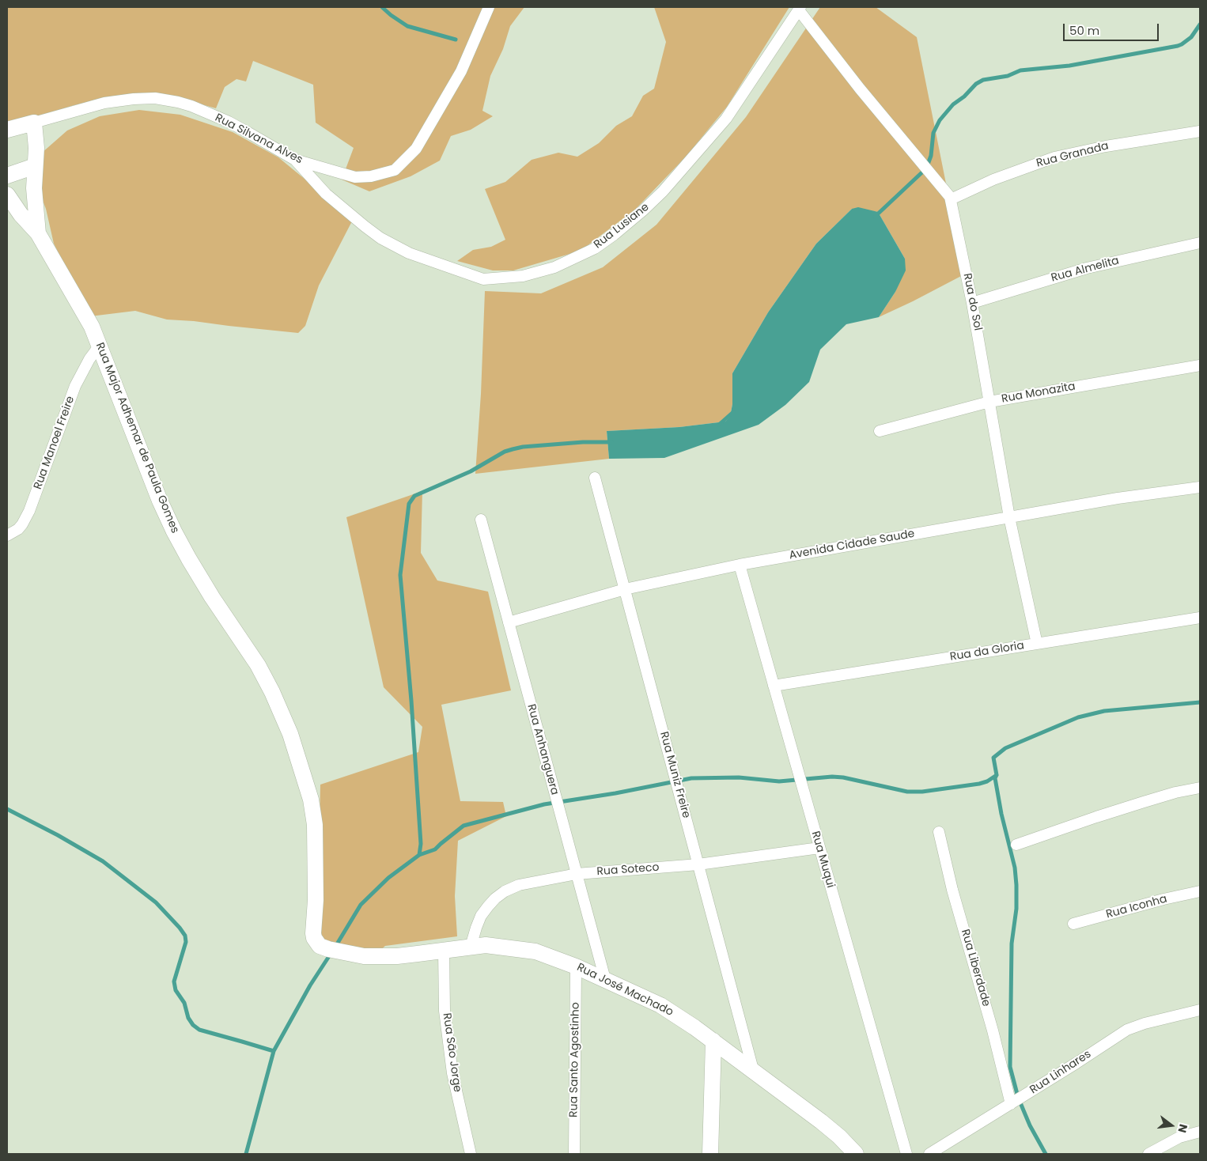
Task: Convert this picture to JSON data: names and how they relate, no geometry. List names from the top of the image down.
{
  "streets": {
    "street": [
      "Rua Silvana Alves",
      "Rua Granada",
      "Rua Lusiane",
      "Rua Almelita",
      "Rua do Sol",
      "Rua Monazita",
      "Rua Major Adhemar de Paula Gomes",
      "Rua Manoel Freire",
      "Avenida Cidade Saude",
      "Rua da Gloria",
      "Rua Anhanguera",
      "Rua Muniz Freire",
      "Rua Muqui",
      "Rua Soteco",
      "Rua Iconha",
      "Rua Liberdade",
      "Rua José Machado",
      "Rua São Jorge",
      "Rua Santo Agostinho",
      "Rua Linhares"
    ]
  },
  "crossings": [
    ["Rua Silvana Alves", "Rua Lusiane"],
    ["Rua Silvana Alves", "Rua Major Adhemar de Paula Gomes"],
    ["Rua Granada", "Rua do Sol"],
    ["Rua Lusiane", "Rua do Sol"],
    ["Rua Almelita", "Rua do Sol"],
    ["Rua do Sol", "Rua Monazita"],
    ["Rua do Sol", "Avenida Cidade Saude"],
    ["Rua do Sol", "Rua da Gloria"],
    ["Rua Major Adhemar de Paula Gomes", "Rua Manoel Freire"],
    ["Rua Major Adhemar de Paula Gomes", "Rua José Machado"],
    ["Avenida Cidade Saude", "Rua Anhanguera"],
    ["Avenida Cidade Saude", "Rua Muniz Freire"],
    ["Avenida Cidade Saude", "Rua Muqui"],
    ["Rua da Gloria", "Rua Muqui"],
    ["Rua Anhanguera", "Rua Soteco"],
    ["Rua Anhanguera", "Rua José Machado"],
    ["Rua Muniz Freire", "Rua Soteco"],
    ["Rua Muniz Freire", "Rua José Machado"],
    ["Rua Muqui", "Rua Soteco"],
    ["Rua Soteco", "Rua José Machado"],
    ["Rua Liberdade", "Rua Linhares"],
    ["Rua José Machado", "Rua São Jorge"],
    ["Rua José Machado", "Rua Santo Agostinho"]
  ],
  "scale_bar": "50 m",
  "north": "right"
}
